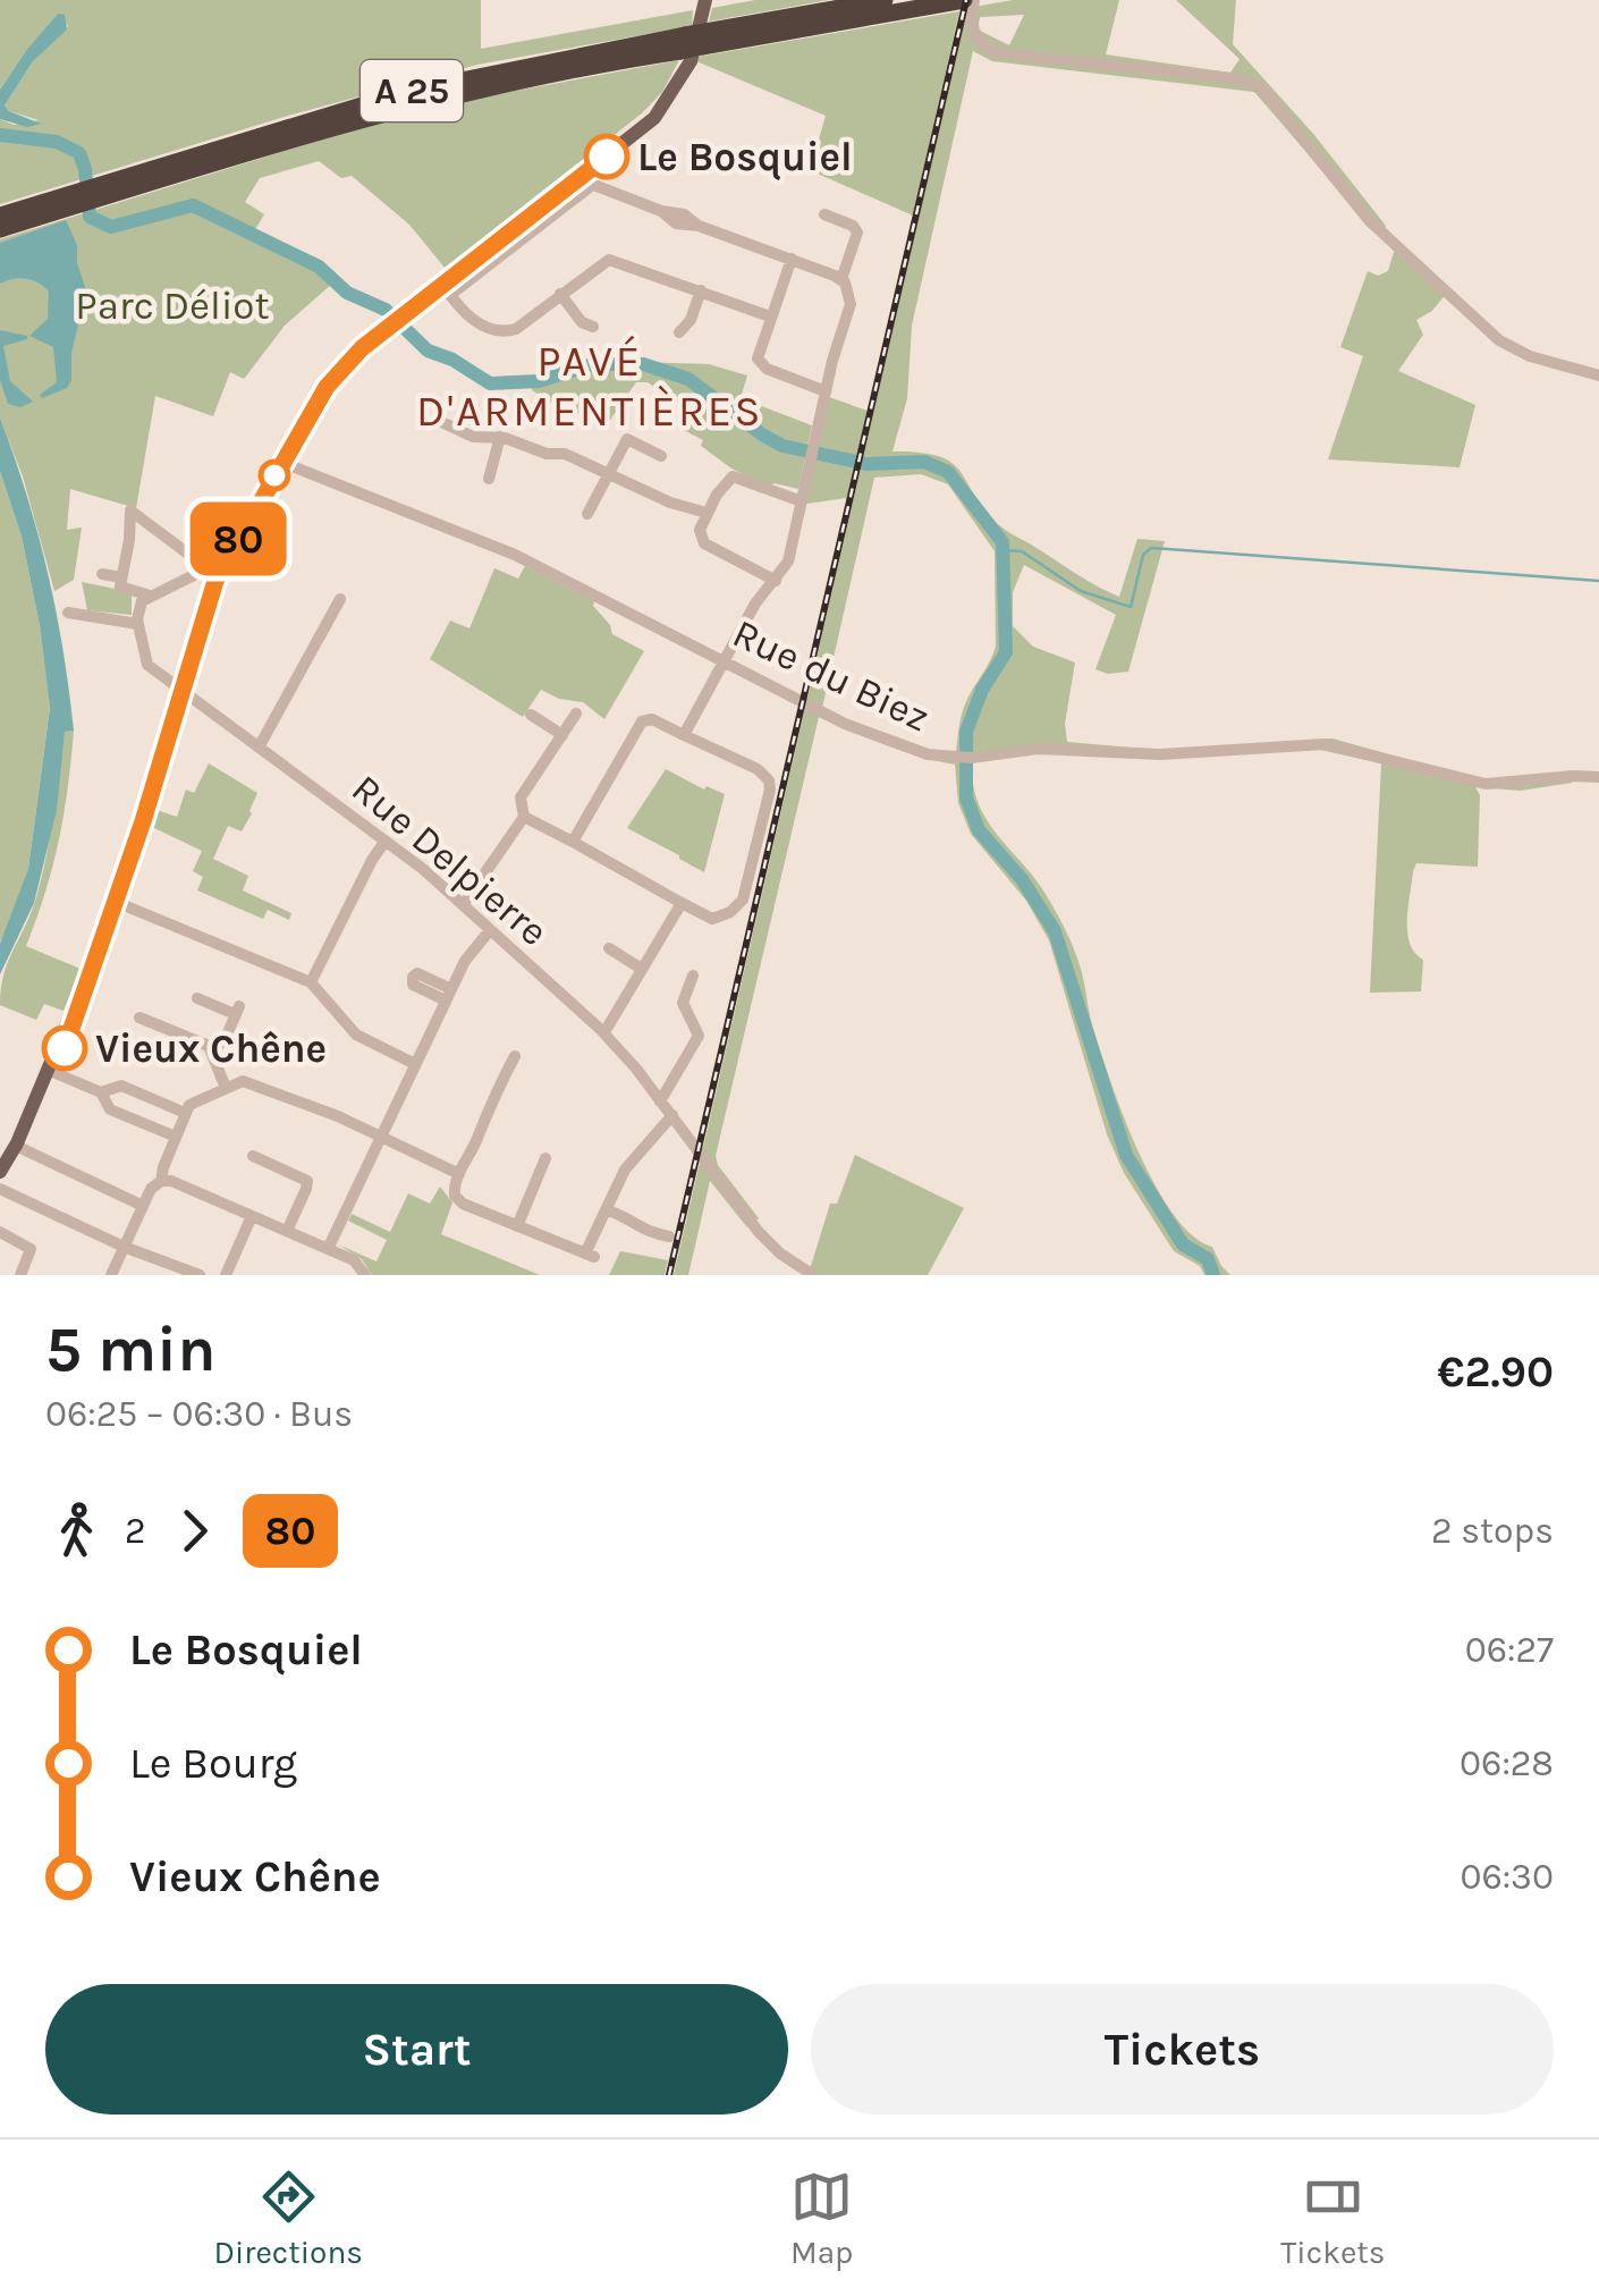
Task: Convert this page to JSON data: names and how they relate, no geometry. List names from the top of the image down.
{
  "streets": {
    "highway": ["A 25"],
    "street": ["Rue du Biez", "Rue Delpierre"]
  },
  "districts": ["PAVÉ D'ARMENTIÈRES"],
  "parks": ["Parc Déliot"],
  "places": ["Le Bosquiel", "Vieux Chêne"],
  "lines": ["bus line 80"],
  "page": {
    "on_map": "80",
    "heading": ["5 min", "06:25 – 06:30 · Bus", "€2.90"],
    "legs": ["2", "80", "2 stops"],
    "list": [
      {
        "name": "Le Bosquiel",
        "value": "06:27"
      },
      {
        "name": "Le Bourg",
        "value": "06:28"
      },
      {
        "name": "Vieux Chêne",
        "value": "06:30"
      }
    ],
    "buttons": ["Start", "Tickets"],
    "tabs": ["Directions", "Map", "Tickets"]
  }
}
